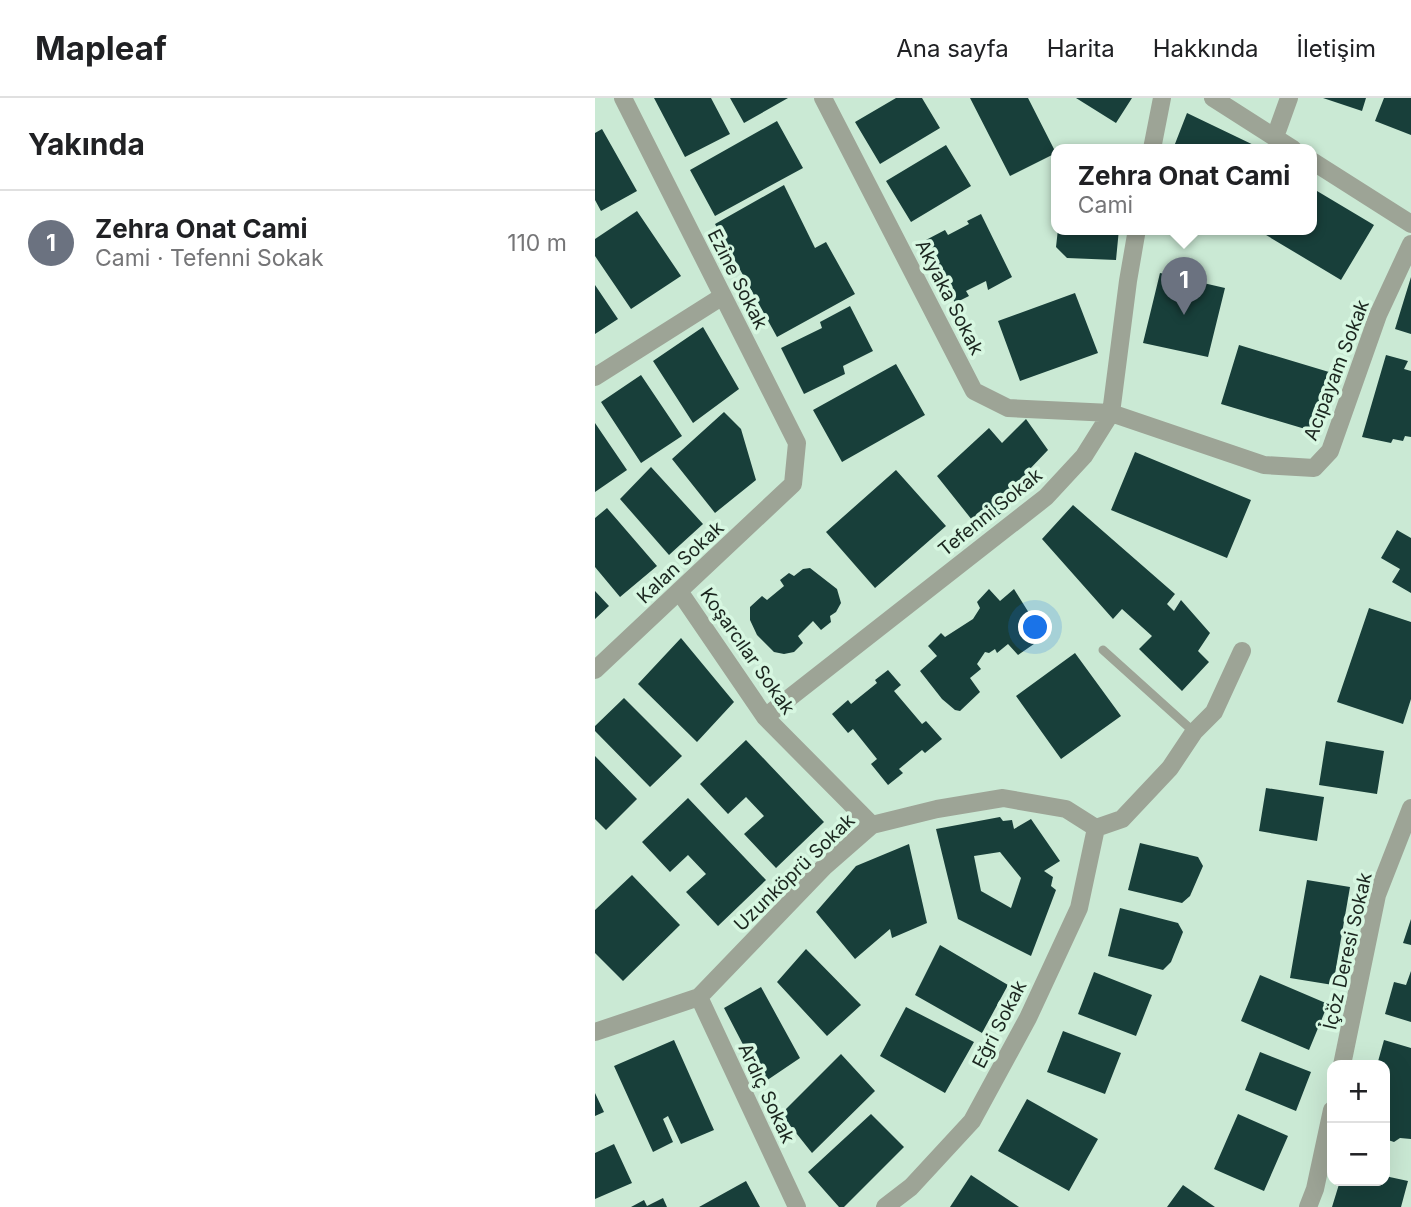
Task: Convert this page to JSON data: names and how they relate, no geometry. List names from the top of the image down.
{
  "streets": {
    "street": [
      "Ezine Sokak",
      "Akyaka Sokak",
      "Acıpayam Sokak",
      "Tefenni Sokak",
      "Kalan Sokak",
      "Koşarcılar Sokak",
      "Uzunköprü Sokak",
      "İçöz Deresi Sokak",
      "Eğri Sokak",
      "Ardıç Sokak"
    ]
  },
  "crossings": [
    ["Ezine Sokak", "Kalan Sokak"],
    ["Akyaka Sokak", "Acıpayam Sokak"],
    ["Akyaka Sokak", "Tefenni Sokak"],
    ["Acıpayam Sokak", "Tefenni Sokak"],
    ["Tefenni Sokak", "Koşarcılar Sokak"],
    ["Kalan Sokak", "Koşarcılar Sokak"],
    ["Koşarcılar Sokak", "Uzunköprü Sokak"],
    ["Uzunköprü Sokak", "Eğri Sokak"],
    ["Uzunköprü Sokak", "Ardıç Sokak"]
  ],
  "page": {
    "header": "Mapleaf",
    "nav": [
      "Ana sayfa",
      "Harita",
      "Hakkında",
      "İletişim"
    ],
    "heading": "Yakında",
    "popup": ["Zehra Onat Cami", "Cami"],
    "list": [
      {
        "mark": "1",
        "name": "Zehra Onat Cami",
        "note": "Cami · Tefenni Sokak",
        "value": "110 m"
      }
    ],
    "pins": "1",
    "map_buttons": ["+", "−"]
  }
}
